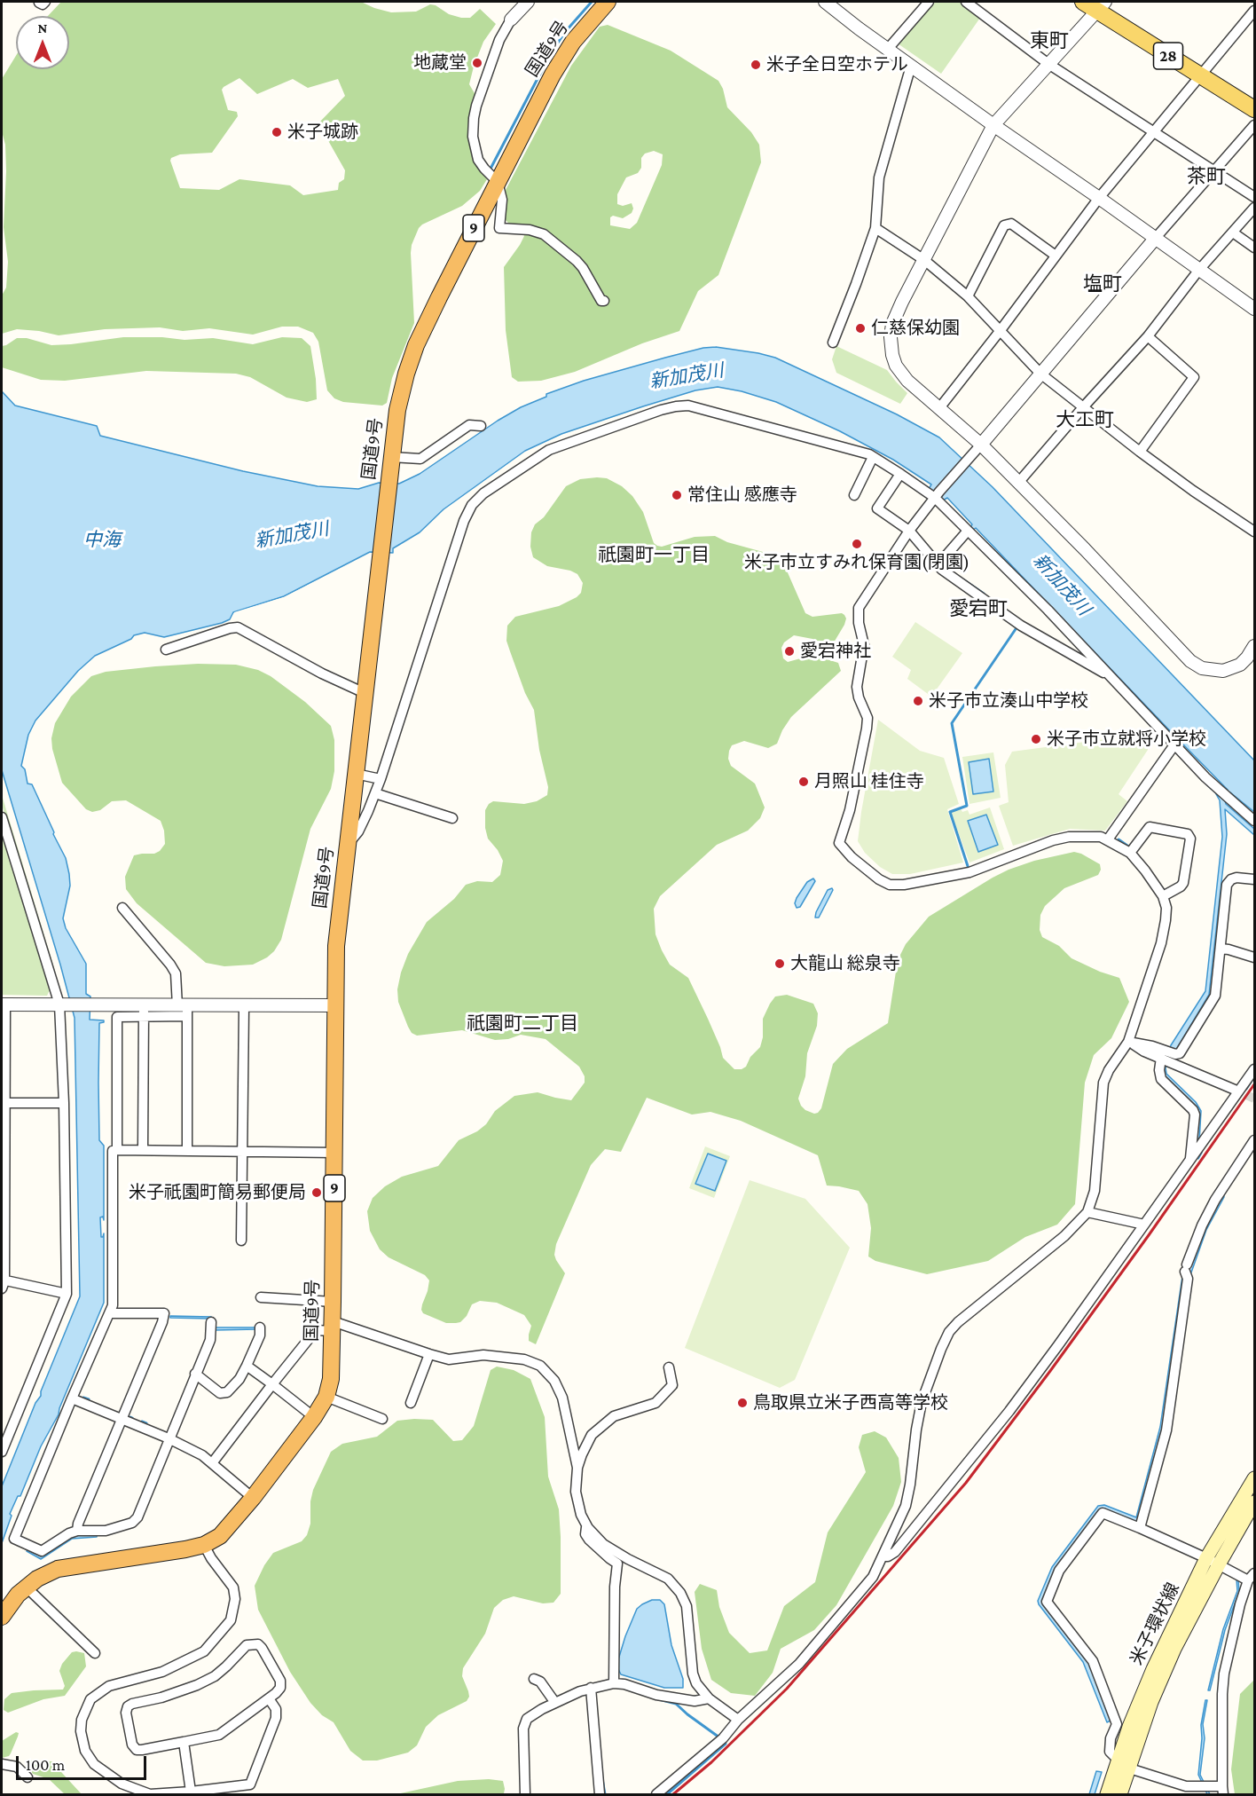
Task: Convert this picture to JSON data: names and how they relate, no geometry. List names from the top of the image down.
{
  "streets": {
    "highway": ["国道9号", "9"],
    "main road": ["28", "米子環状線"]
  },
  "districts": [
    "東町",
    "茶町",
    "塩町",
    "大工町",
    "祇園町一丁目",
    "愛宕町",
    "祇園町二丁目"
  ],
  "water": ["新加茂川", "中海"],
  "places": [
    "地蔵堂",
    "米子全日空ホテル",
    "米子城跡",
    "仁慈保幼園",
    "常住山 感應寺",
    "米子市立すみれ保育園(閉園)",
    "愛宕神社",
    "米子市立湊山中学校",
    "米子市立就将小学校",
    "月照山 桂住寺",
    "大龍山 総泉寺",
    "米子祇園町簡易郵便局",
    "鳥取県立米子西高等学校"
  ],
  "scale_bar": "100 m",
  "north": "top"
}
